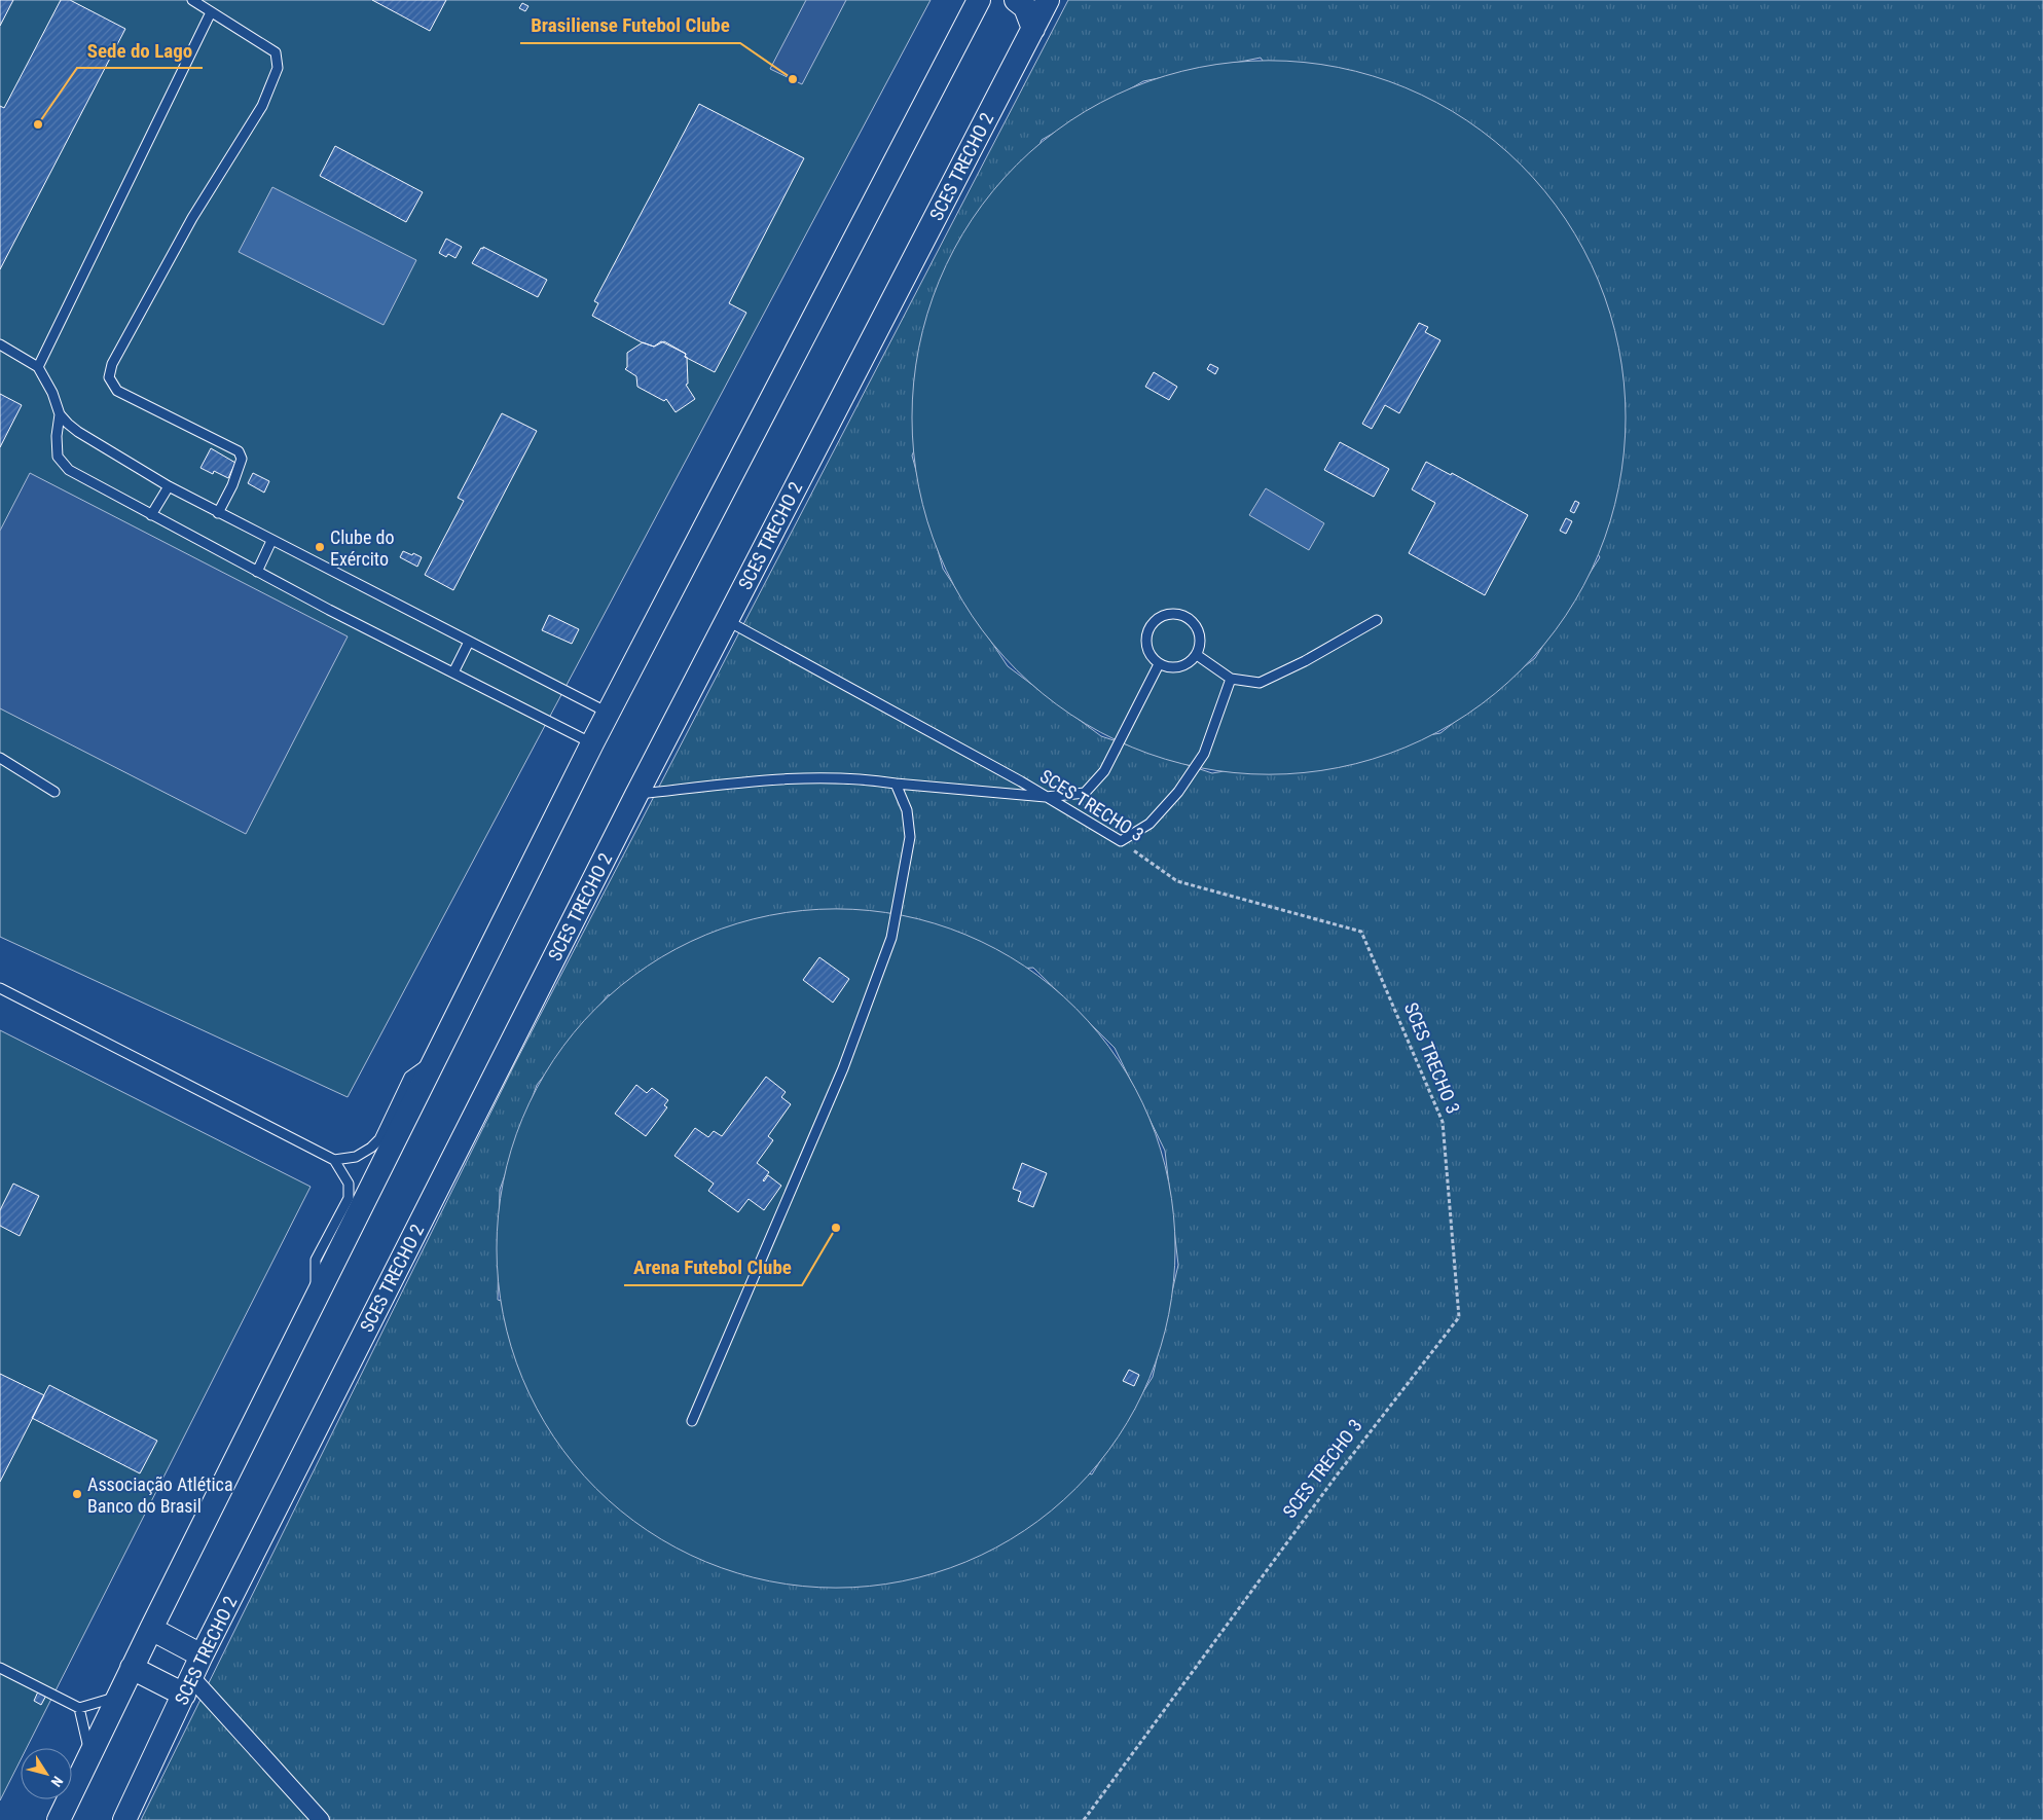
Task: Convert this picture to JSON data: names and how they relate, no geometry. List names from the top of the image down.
{
  "streets": {
    "main road": ["SCES TRECHO 2"],
    "lane": ["SCES TRECHO 3"]
  },
  "crossings": [
    ["SCES TRECHO 2", "SCES TRECHO 3"]
  ],
  "places": [
    "Brasiliense Futebol Clube",
    "Sede do Lago",
    "Clube do Exército",
    "Arena Futebol Clube",
    "Associação Atlética Banco do Brasil"
  ],
  "north": "bottom right"
}
